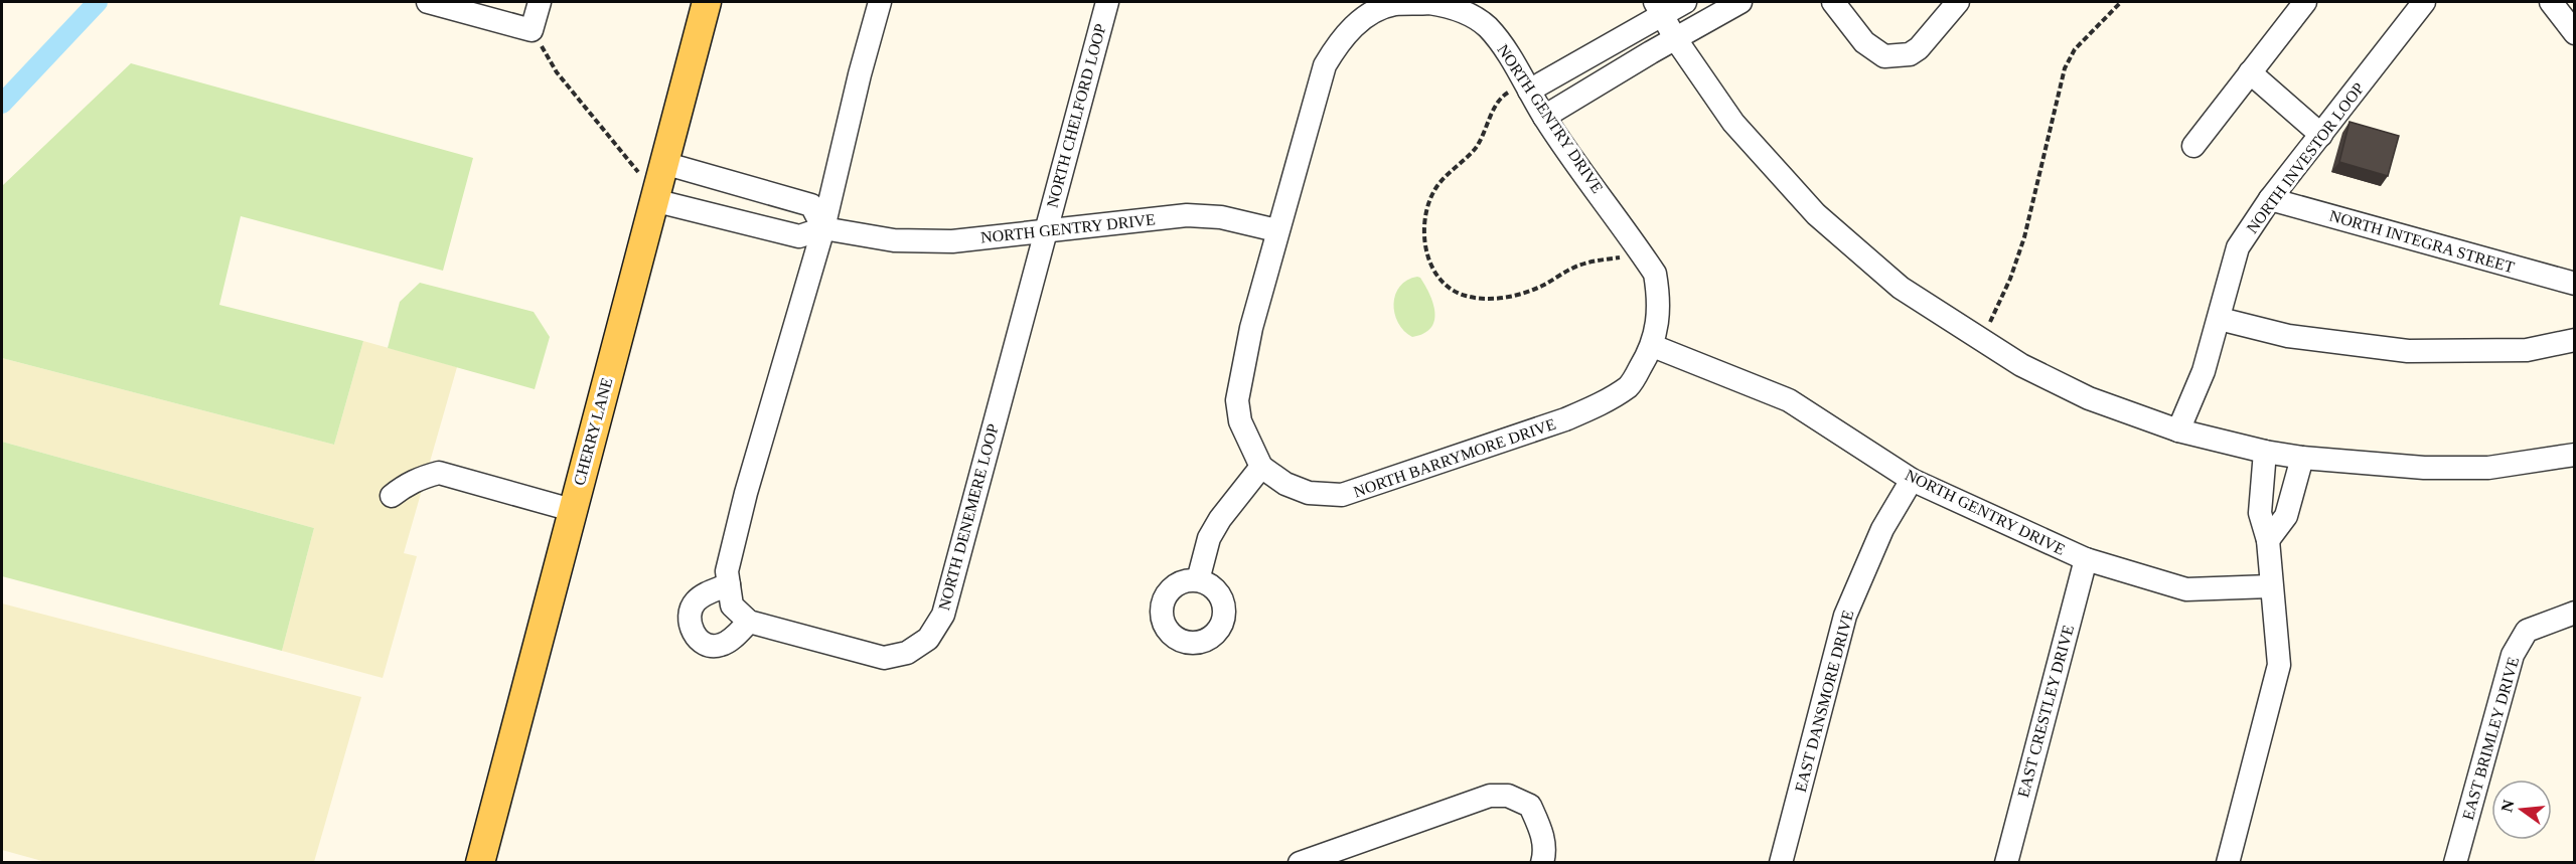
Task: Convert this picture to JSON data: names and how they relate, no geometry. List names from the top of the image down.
{
  "streets": {
    "main road": ["CHERRY LANE"],
    "street": [
      "NORTH CHELFORD LOOP",
      "NORTH GENTRY DRIVE",
      "NORTH INVESTOR LOOP",
      "NORTH INTEGRA STREET",
      "NORTH BARRYMORE DRIVE",
      "NORTH DENEMERE LOOP",
      "EAST DANSMORE DRIVE",
      "EAST CRESTLEY DRIVE",
      "EAST BRIMLEY DRIVE"
    ]
  },
  "crossings": [
    ["NORTH CHELFORD LOOP", "NORTH GENTRY DRIVE"],
    ["NORTH CHELFORD LOOP", "NORTH DENEMERE LOOP"],
    ["NORTH GENTRY DRIVE", "CHERRY LANE"],
    ["NORTH GENTRY DRIVE", "NORTH BARRYMORE DRIVE"],
    ["NORTH GENTRY DRIVE", "NORTH DENEMERE LOOP"],
    ["NORTH GENTRY DRIVE", "EAST DANSMORE DRIVE"],
    ["NORTH GENTRY DRIVE", "EAST CRESTLEY DRIVE"],
    ["NORTH INVESTOR LOOP", "NORTH INTEGRA STREET"]
  ],
  "north": "left"
}
